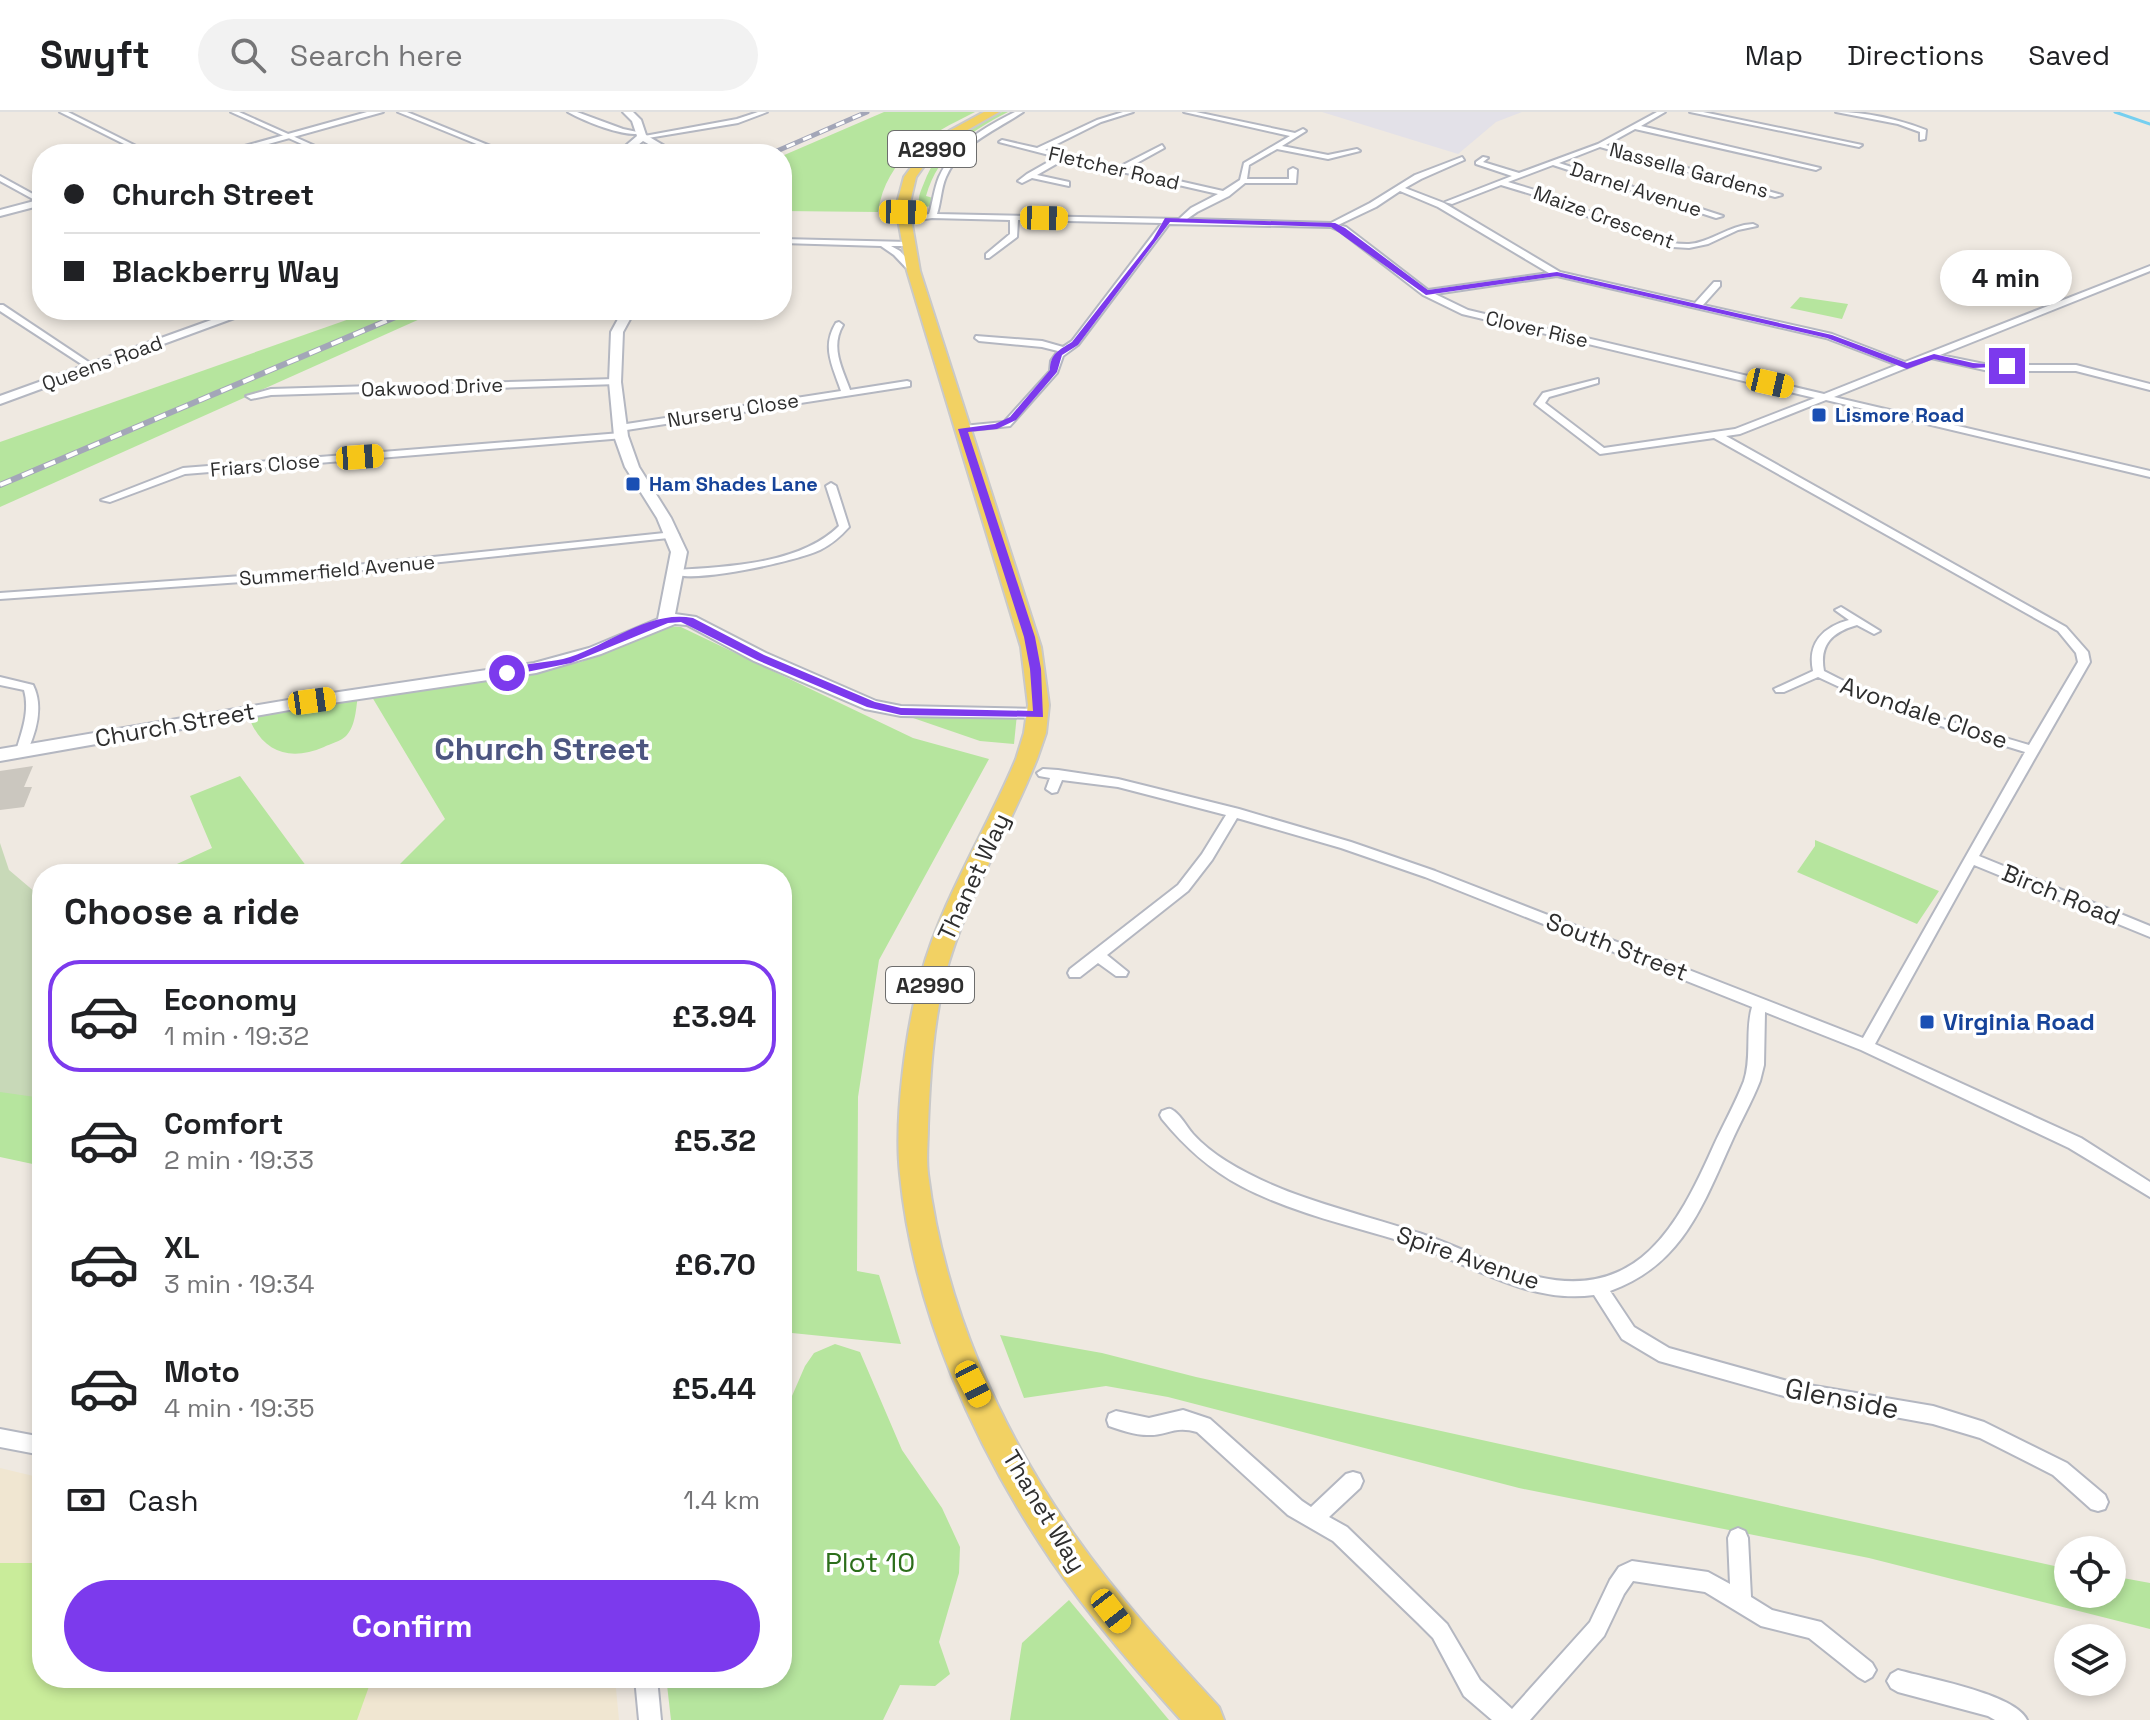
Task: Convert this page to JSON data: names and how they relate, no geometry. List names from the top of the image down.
{
  "streets": {
    "main road": ["A2990", "Thanet Way"],
    "street": [
      "Fletcher Road",
      "Nassella Gardens",
      "Darnel Avenue",
      "Maize Crescent",
      "Clover Rise",
      "Queens Road",
      "Oakwood Drive",
      "Nursery Close",
      "Friars Close",
      "Summerfield Avenue",
      "Avondale Close",
      "Church Street",
      "Birch Road",
      "South Street",
      "Spire Avenue",
      "Glenside"
    ]
  },
  "crossings": [
    ["Nursery Close", "Friars Close"],
    ["South Street", "Spire Avenue"],
    ["Spire Avenue", "Glenside"]
  ],
  "districts": ["Church Street"],
  "parks": ["Plot 10"],
  "places": {
    "transit": ["Lismore Road", "Ham Shades Lane", "Virginia Road"]
  },
  "page": {
    "header": "Swyft",
    "search": "Search here",
    "nav": ["Map", "Directions", "Saved"],
    "banner": ["Church Street", "Blackberry Way"],
    "bubble": "4 min",
    "heading": "Choose a ride",
    "list": [
      {
        "name": "Economy",
        "note": "1 min · 19:32",
        "value": "£3.94"
      },
      {
        "name": "Comfort",
        "note": "2 min · 19:33",
        "value": "£5.32"
      },
      {
        "name": "XL",
        "note": "3 min · 19:34",
        "value": "£6.70"
      },
      {
        "name": "Moto",
        "note": "4 min · 19:35",
        "value": "£5.44"
      }
    ],
    "pay": ["Cash", "1.4 km"],
    "buttons": "Confirm"
  }
}
